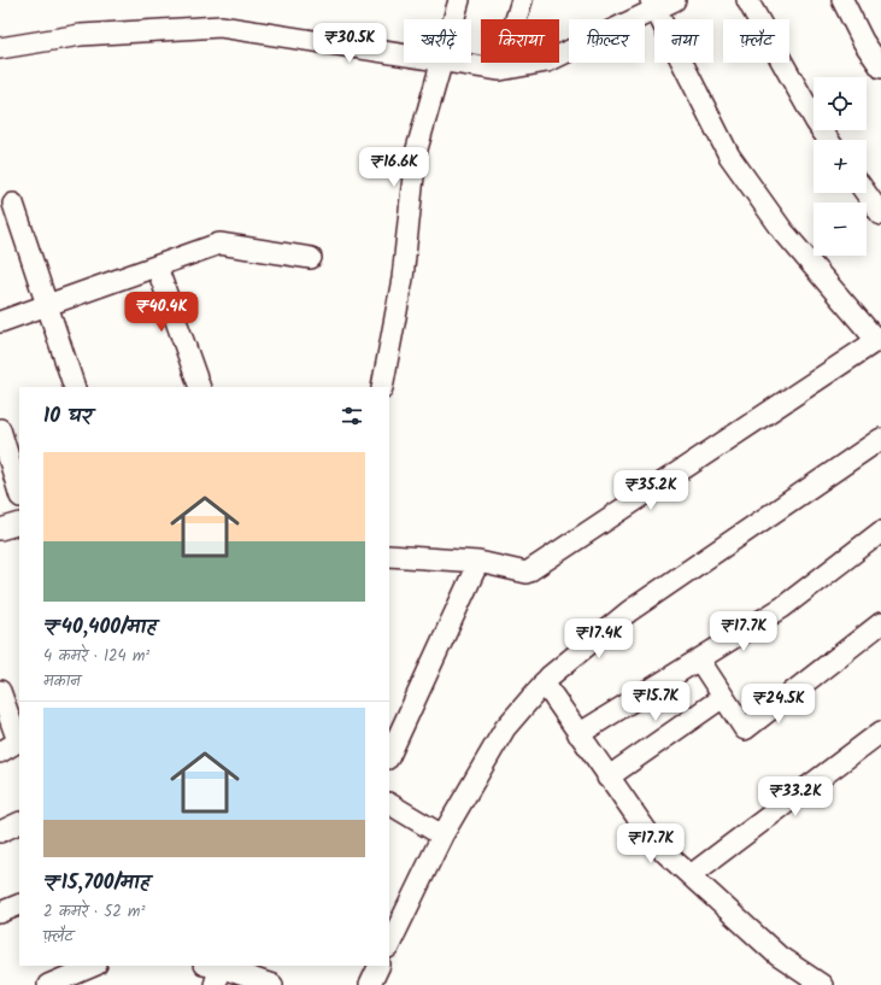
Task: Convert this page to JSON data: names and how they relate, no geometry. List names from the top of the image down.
{
  "page": {
    "chip": [
      "खरीदें",
      "किराया",
      "फ़िल्टर",
      "नया",
      "फ़्लैट"
    ],
    "price": [
      "₹30.5K",
      "₹16.6K",
      "₹40.4K",
      "₹35.2K",
      "₹17.7K",
      "₹17.4K",
      "₹15.7K",
      "₹24.5K",
      "₹33.2K",
      "₹17.7K"
    ],
    "map_buttons": ["+", "−"],
    "heading": "10 घर",
    "list": [
      {
        "name": "₹40,400/माह",
        "note": "4 कमरे · 124 m² · मकान"
      },
      {
        "name": "₹15,700/माह",
        "note": "2 कमरे · 52 m² · फ़्लैट"
      }
    ]
  }
}
